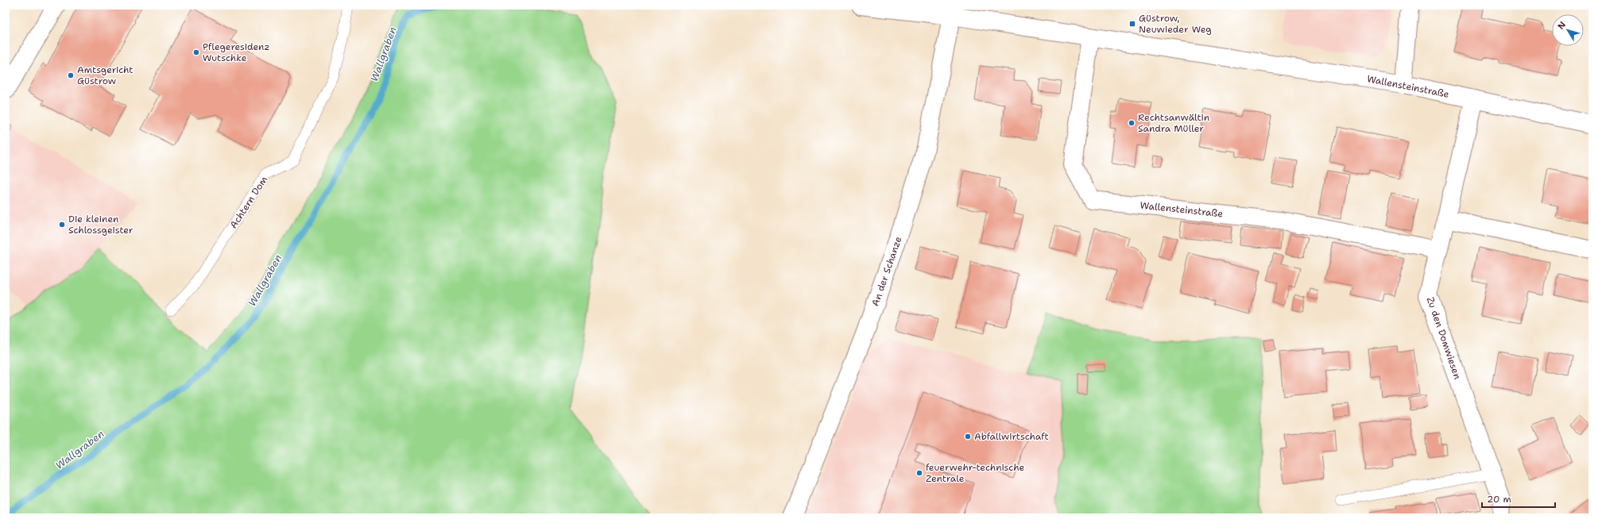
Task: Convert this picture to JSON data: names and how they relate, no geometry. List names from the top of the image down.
{
  "streets": {
    "street": ["Wallensteinstraße", "An der Schanze", "Zu den Domwiesen"],
    "lane": ["Achtern Dom"]
  },
  "crossings": [
    ["Wallensteinstraße", "An der Schanze"],
    ["Wallensteinstraße", "Zu den Domwiesen"]
  ],
  "water": ["Wallgraben"],
  "places": {
    "transit": ["Güstrow, Neuwieder Weg"],
    "other": [
      "Pflegeresidenz Wutschke",
      "Amtsgericht Güstrow",
      "Rechtsanwältin Sandra Müller",
      "Die kleinen Schlossgeister",
      "Abfallwirtschaft",
      "feuerwehr-technische Zentrale"
    ]
  },
  "scale_bar": "20 m",
  "north": "top left"
}
